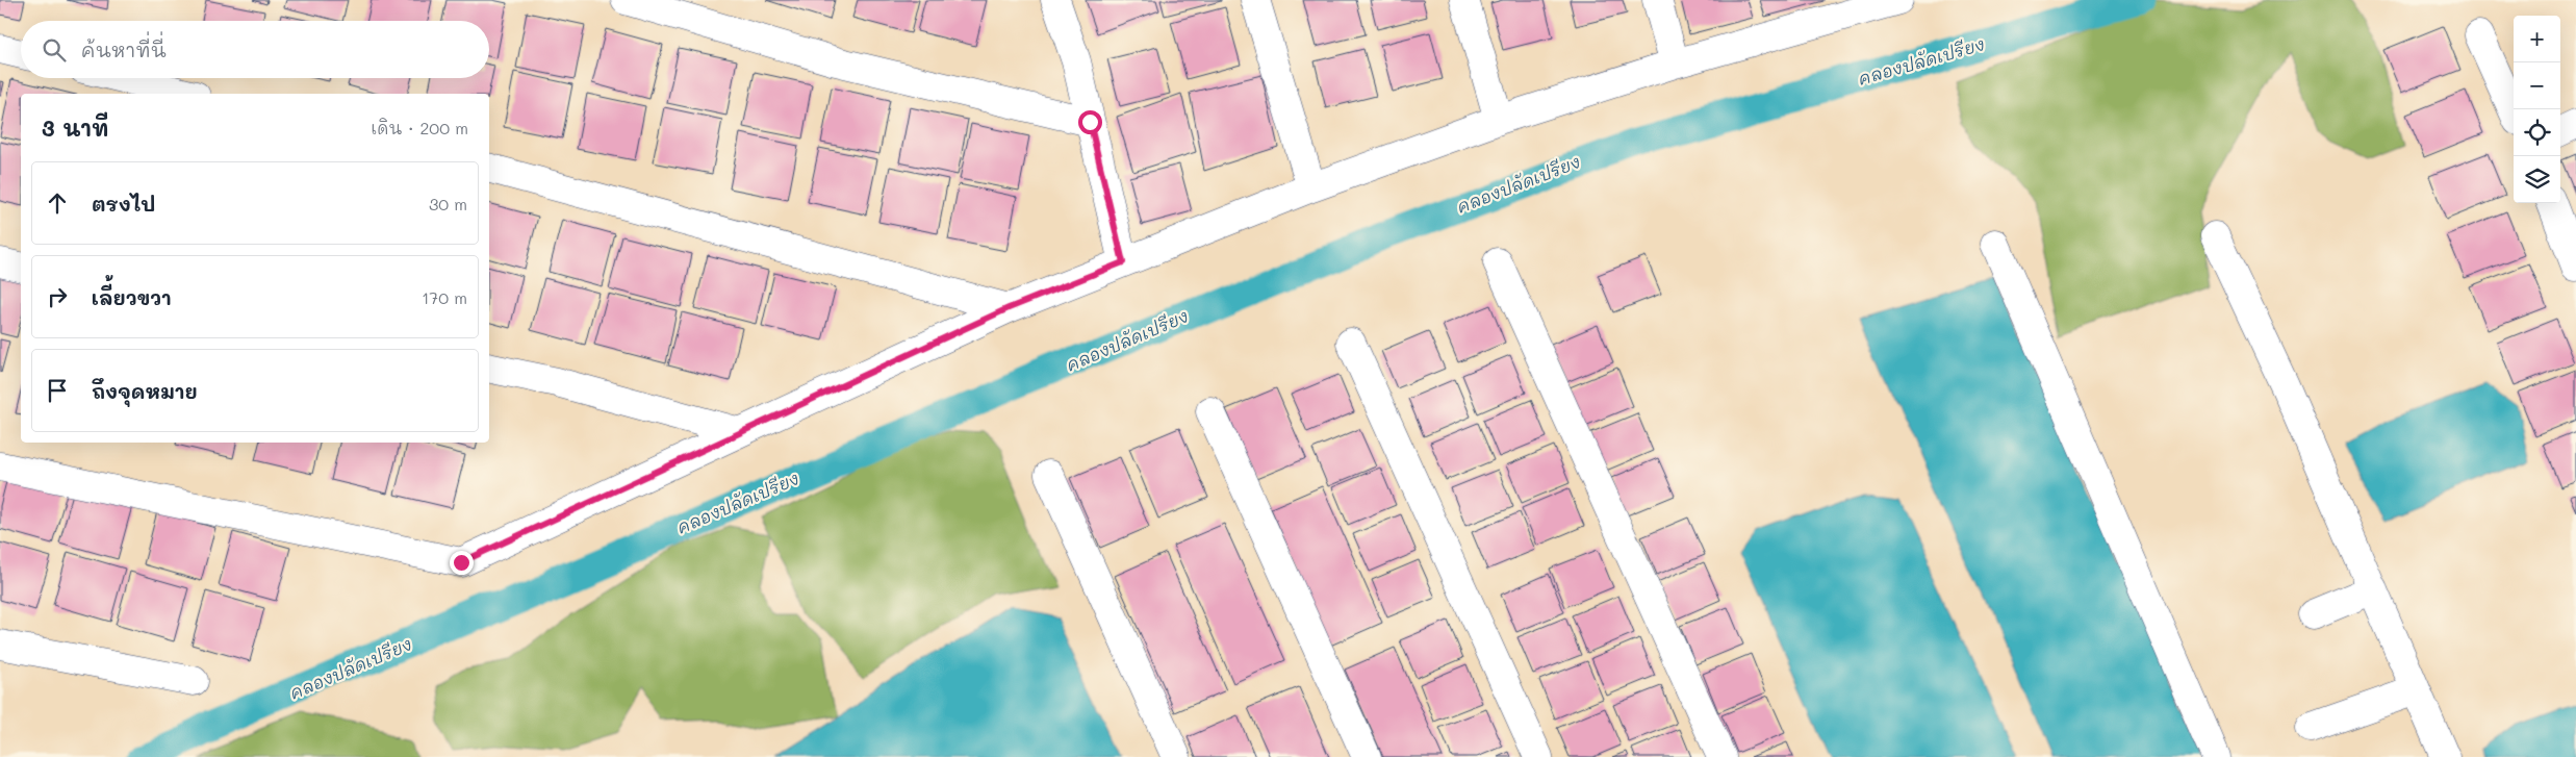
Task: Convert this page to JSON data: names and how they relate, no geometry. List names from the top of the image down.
{
  "water": ["คลองปลัดเปรียง"],
  "page": {
    "map_buttons": ["+", "−"],
    "search": "ค้นหาที่นี่",
    "heading": ["3 นาที", "เดิน · 200 m"],
    "list": [
      ["ตรงไป", "30 m"],
      ["เลี้ยวขวา", "170 m"],
      "ถึงจุดหมาย"
    ]
  }
}
